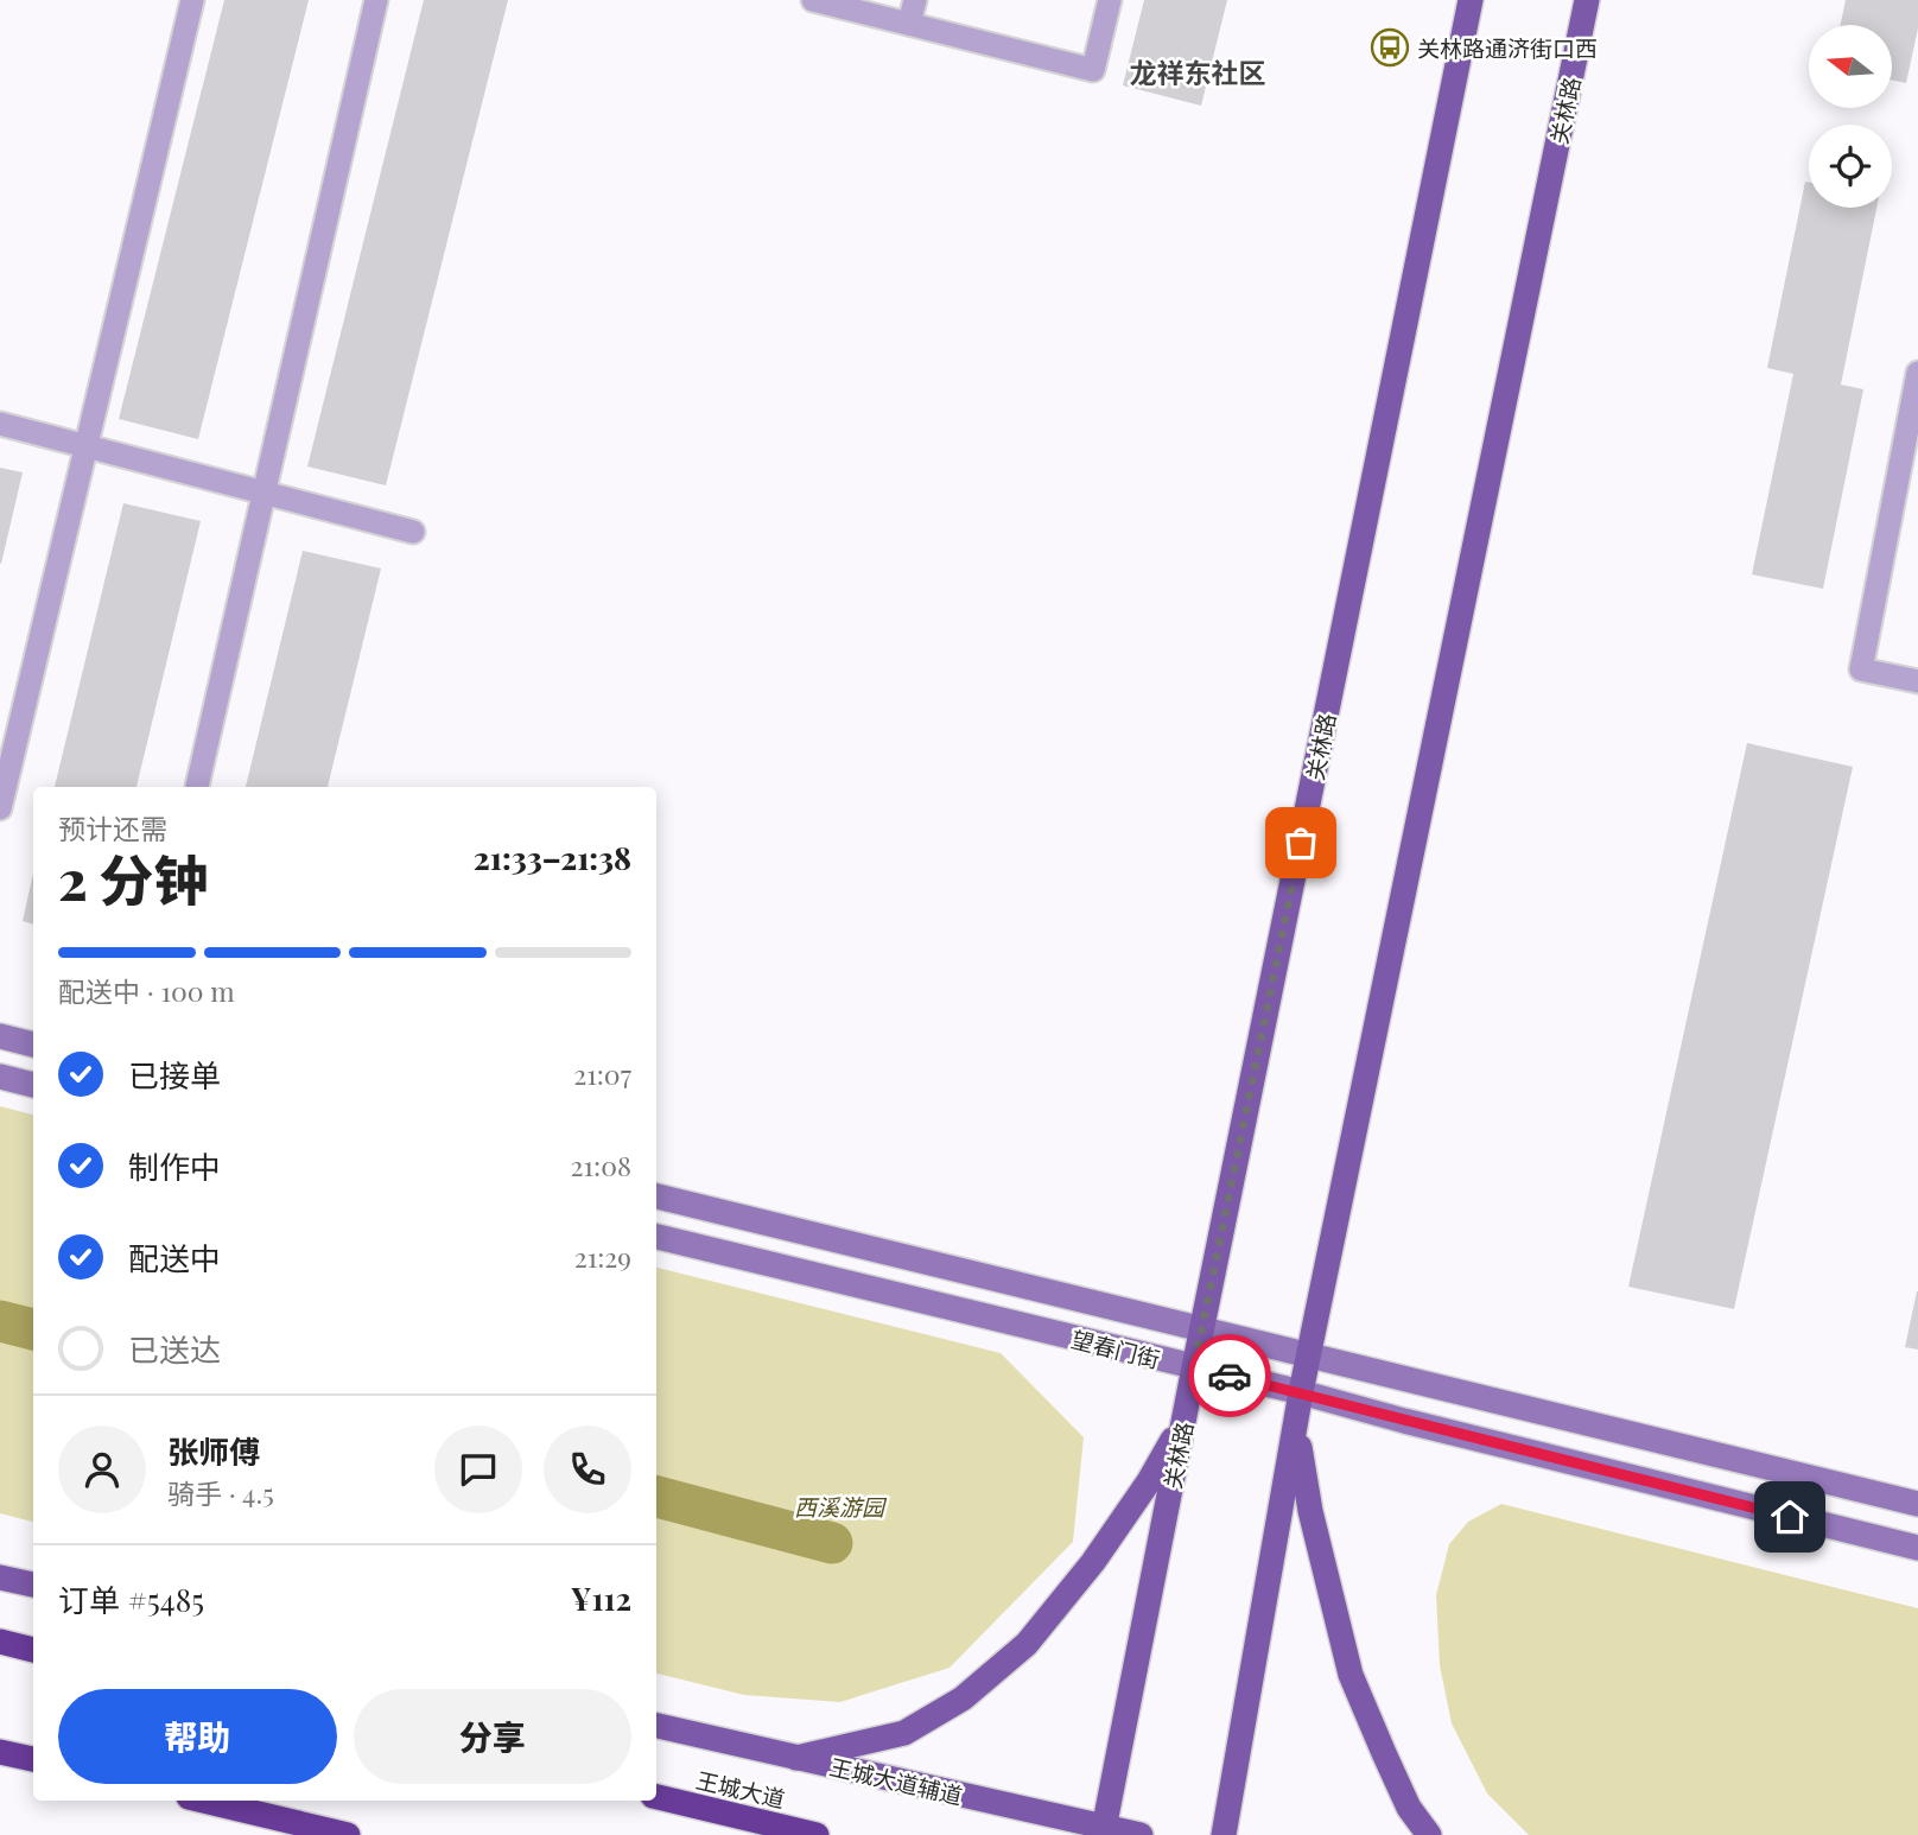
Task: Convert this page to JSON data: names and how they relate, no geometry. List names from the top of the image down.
{
  "streets": {
    "highway": ["王城大道"],
    "main road": ["关林路", "王城大道辅道"],
    "street": ["望春门街"]
  },
  "crossings": [
    ["关林路", "望春门街"],
    ["关林路", "王城大道辅道"]
  ],
  "districts": ["龙祥东社区"],
  "parks": ["西溪游园"],
  "places": {
    "bus stop": ["关林路通济街口西"]
  },
  "north": "left",
  "page": {
    "heading": ["2 分钟", "预计还需", "21:33–21:38"],
    "panel": [
      "张师傅",
      "骑手 · 4.5",
      "订单 #5485",
      "¥112"
    ],
    "bar": "配送中 · 100 m",
    "list": [
      ["已接单", "21:07"],
      ["制作中", "21:08"],
      ["配送中", "21:29"],
      "已送达"
    ],
    "buttons": ["帮助", "分享"]
  }
}
